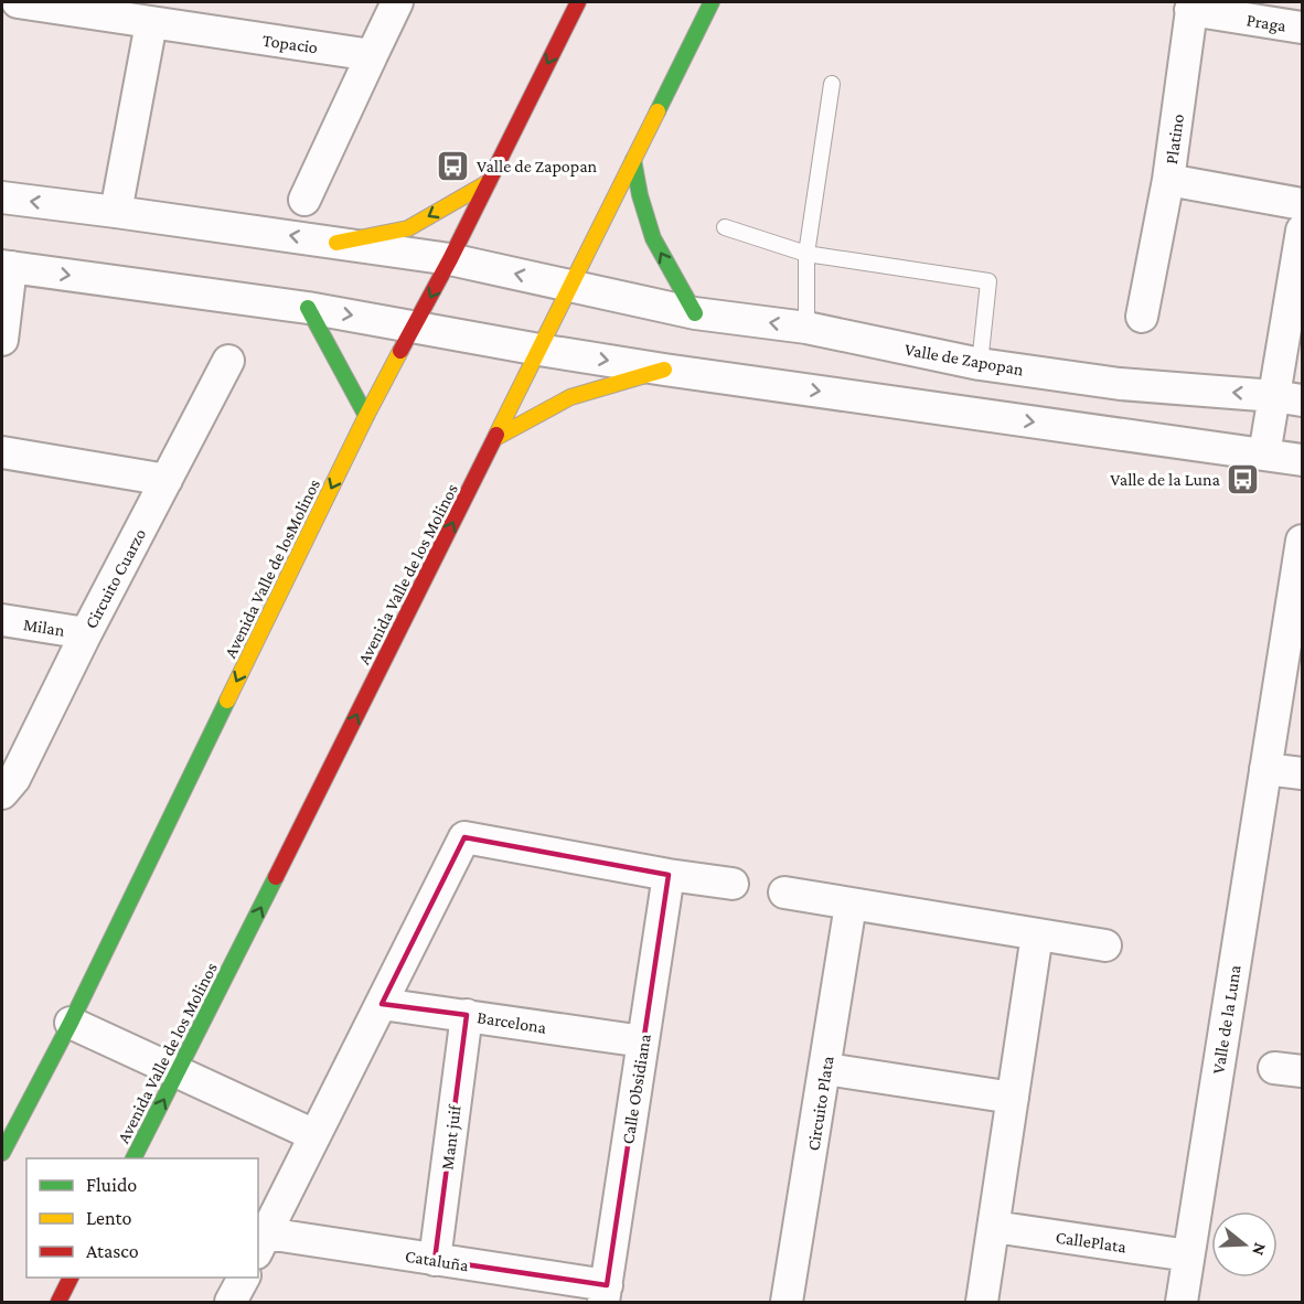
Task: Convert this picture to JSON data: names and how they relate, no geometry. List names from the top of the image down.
{
  "streets": {
    "street": [
      "Praga",
      "Topacio",
      "Platino",
      "Valle de Zapopan",
      "Avenida Valle de losMolinos",
      "Avenida Valle de los Molinos",
      "Circuito Cuarzo",
      "Milan",
      "Valle de la Luna",
      "Barcelona",
      "Calle Obsidiana",
      "Circuito Plata",
      "Mant juif",
      "CallePlata",
      "Cataluña"
    ]
  },
  "crossings": [
    ["Praga", "Platino"],
    ["Valle de Zapopan", "Avenida Valle de losMolinos"],
    ["Valle de Zapopan", "Avenida Valle de los Molinos"],
    ["Circuito Cuarzo", "Milan"],
    ["Valle de la Luna", "CallePlata"],
    ["Barcelona", "Calle Obsidiana"],
    ["Barcelona", "Mant juif"],
    ["Calle Obsidiana", "Cataluña"],
    ["Mant juif", "Cataluña"]
  ],
  "one_way": ["Avenida Valle de losMolinos", "Avenida Valle de los Molinos"],
  "places": {
    "bus stop": ["Valle de Zapopan", "Valle de la Luna"]
  },
  "legend": ["Fluido", "Lento", "Atasco"],
  "north": "right"
}
